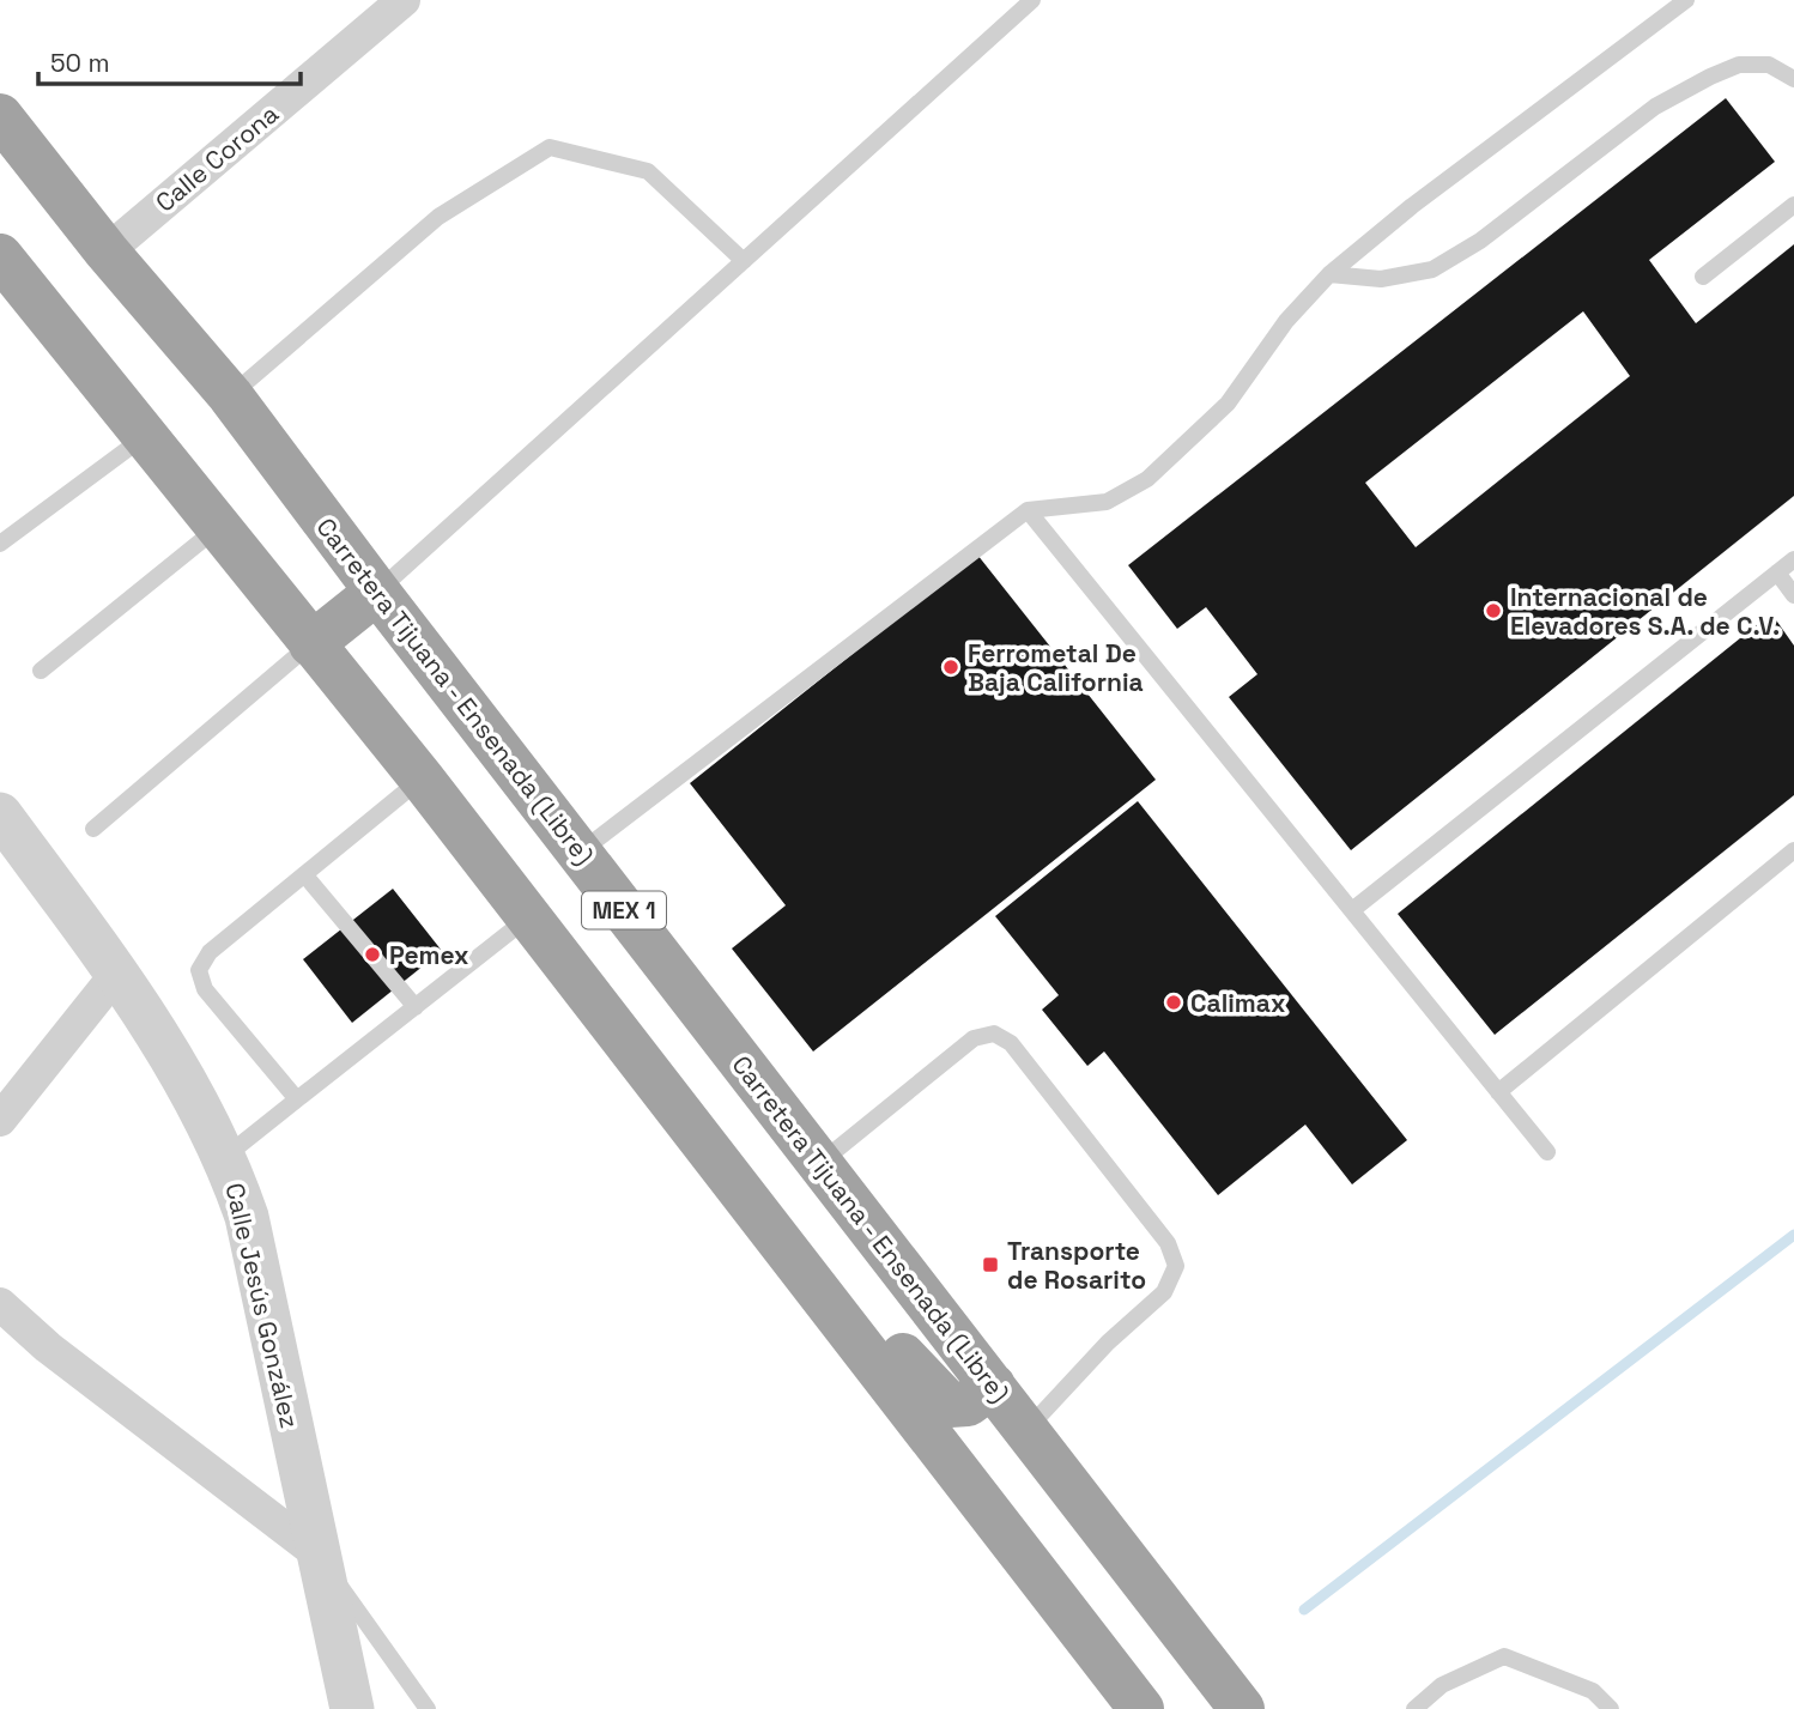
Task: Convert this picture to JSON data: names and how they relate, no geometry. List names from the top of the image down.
{
  "streets": {
    "highway": ["Carretera Tijuana - Ensenada (Libre)", "MEX 1"],
    "street": ["Calle Corona", "Calle Jesús González"]
  },
  "crossings": [
    ["Calle Corona", "Carretera Tijuana - Ensenada (Libre)"]
  ],
  "places": {
    "other": [
      "Internacional de Elevadores S.A. de C.V.",
      "Ferrometal De Baja California",
      "Pemex",
      "Calimax"
    ],
    "transit": ["Transporte de Rosarito"]
  },
  "scale_bar": "50 m"
}
